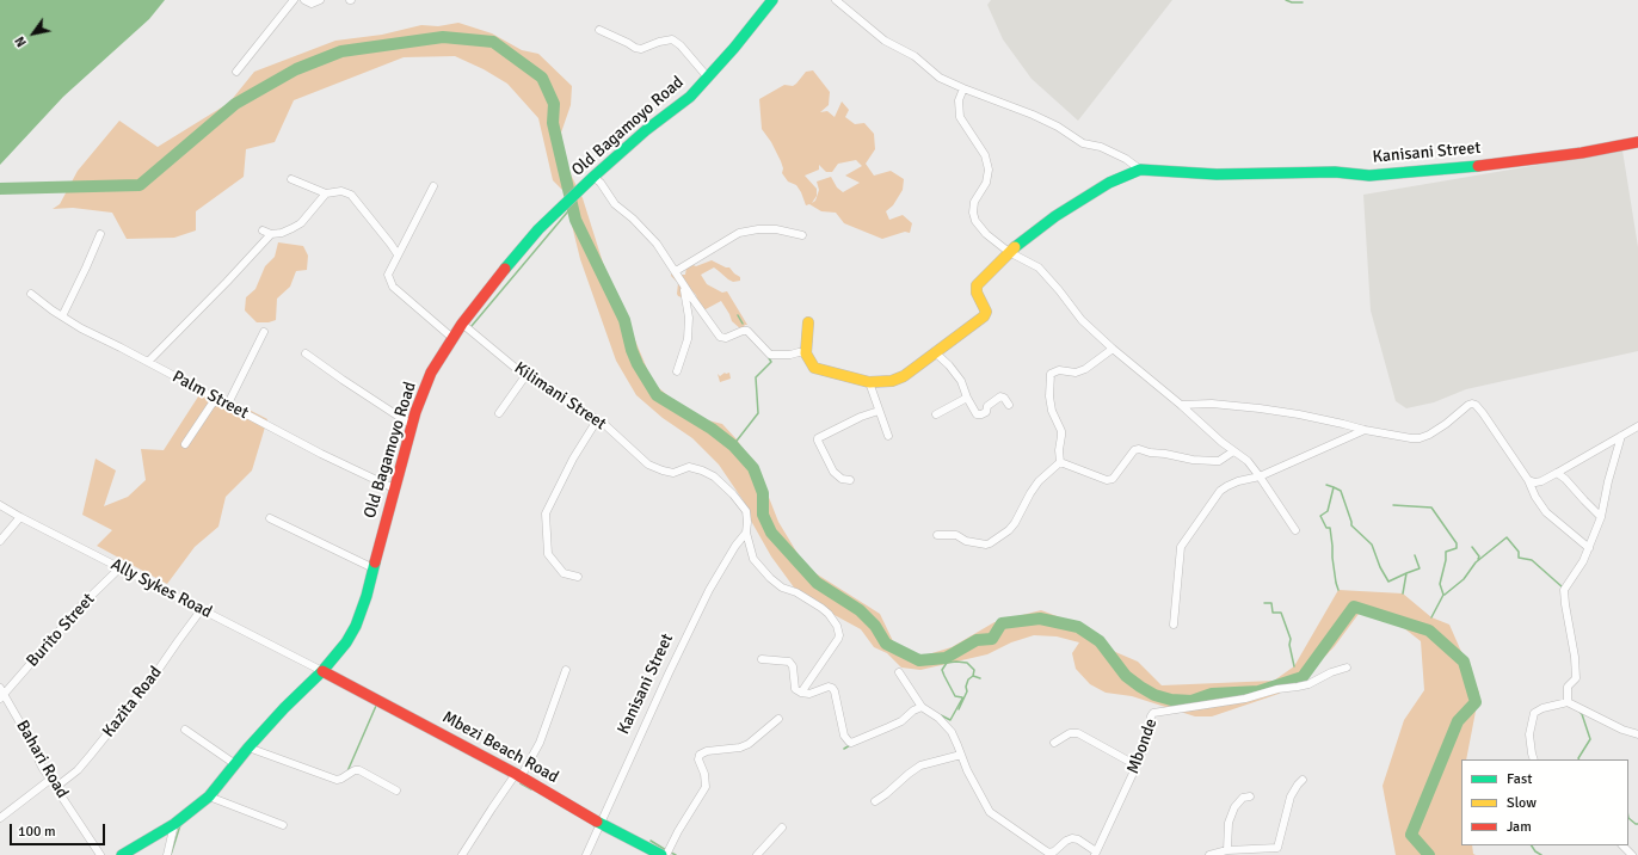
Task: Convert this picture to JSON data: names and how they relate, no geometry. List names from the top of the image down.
{
  "streets": {
    "main road": ["Old Bagamoyo Road", "Kanisani Street", "Mbezi Beach Road"],
    "street": [
      "Palm Street",
      "Kilimani Street",
      "Ally Sykes Road",
      "Burito Street",
      "Kazita Road",
      "Mbonde",
      "Bahari Road"
    ]
  },
  "crossings": [
    ["Old Bagamoyo Road", "Palm Street"],
    ["Old Bagamoyo Road", "Kilimani Street"],
    ["Old Bagamoyo Road", "Ally Sykes Road"],
    ["Old Bagamoyo Road", "Mbezi Beach Road"],
    ["Kanisani Street", "Kilimani Street"],
    ["Kanisani Street", "Mbezi Beach Road"],
    ["Ally Sykes Road", "Burito Street"],
    ["Ally Sykes Road", "Kazita Road"],
    ["Ally Sykes Road", "Mbezi Beach Road"],
    ["Burito Street", "Bahari Road"],
    ["Kazita Road", "Bahari Road"]
  ],
  "legend": ["Fast", "Slow", "Jam"],
  "scale_bar": "100 m",
  "north": "bottom left"
}
